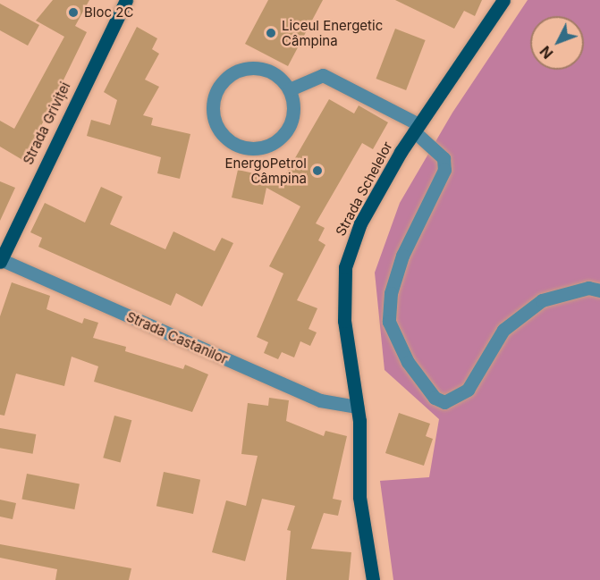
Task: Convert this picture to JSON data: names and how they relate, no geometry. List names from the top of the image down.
{
  "streets": {
    "main road": ["Strada Griviței", "Strada Schelelor"],
    "street": ["Strada Castanilor"]
  },
  "crossings": [
    ["Strada Griviței", "Strada Castanilor"],
    ["Strada Schelelor", "Strada Castanilor"]
  ],
  "places": ["Bloc 2C", "Liceul Energetic Câmpina", "EnergoPetrol Câmpina"],
  "north": "bottom left"
}
